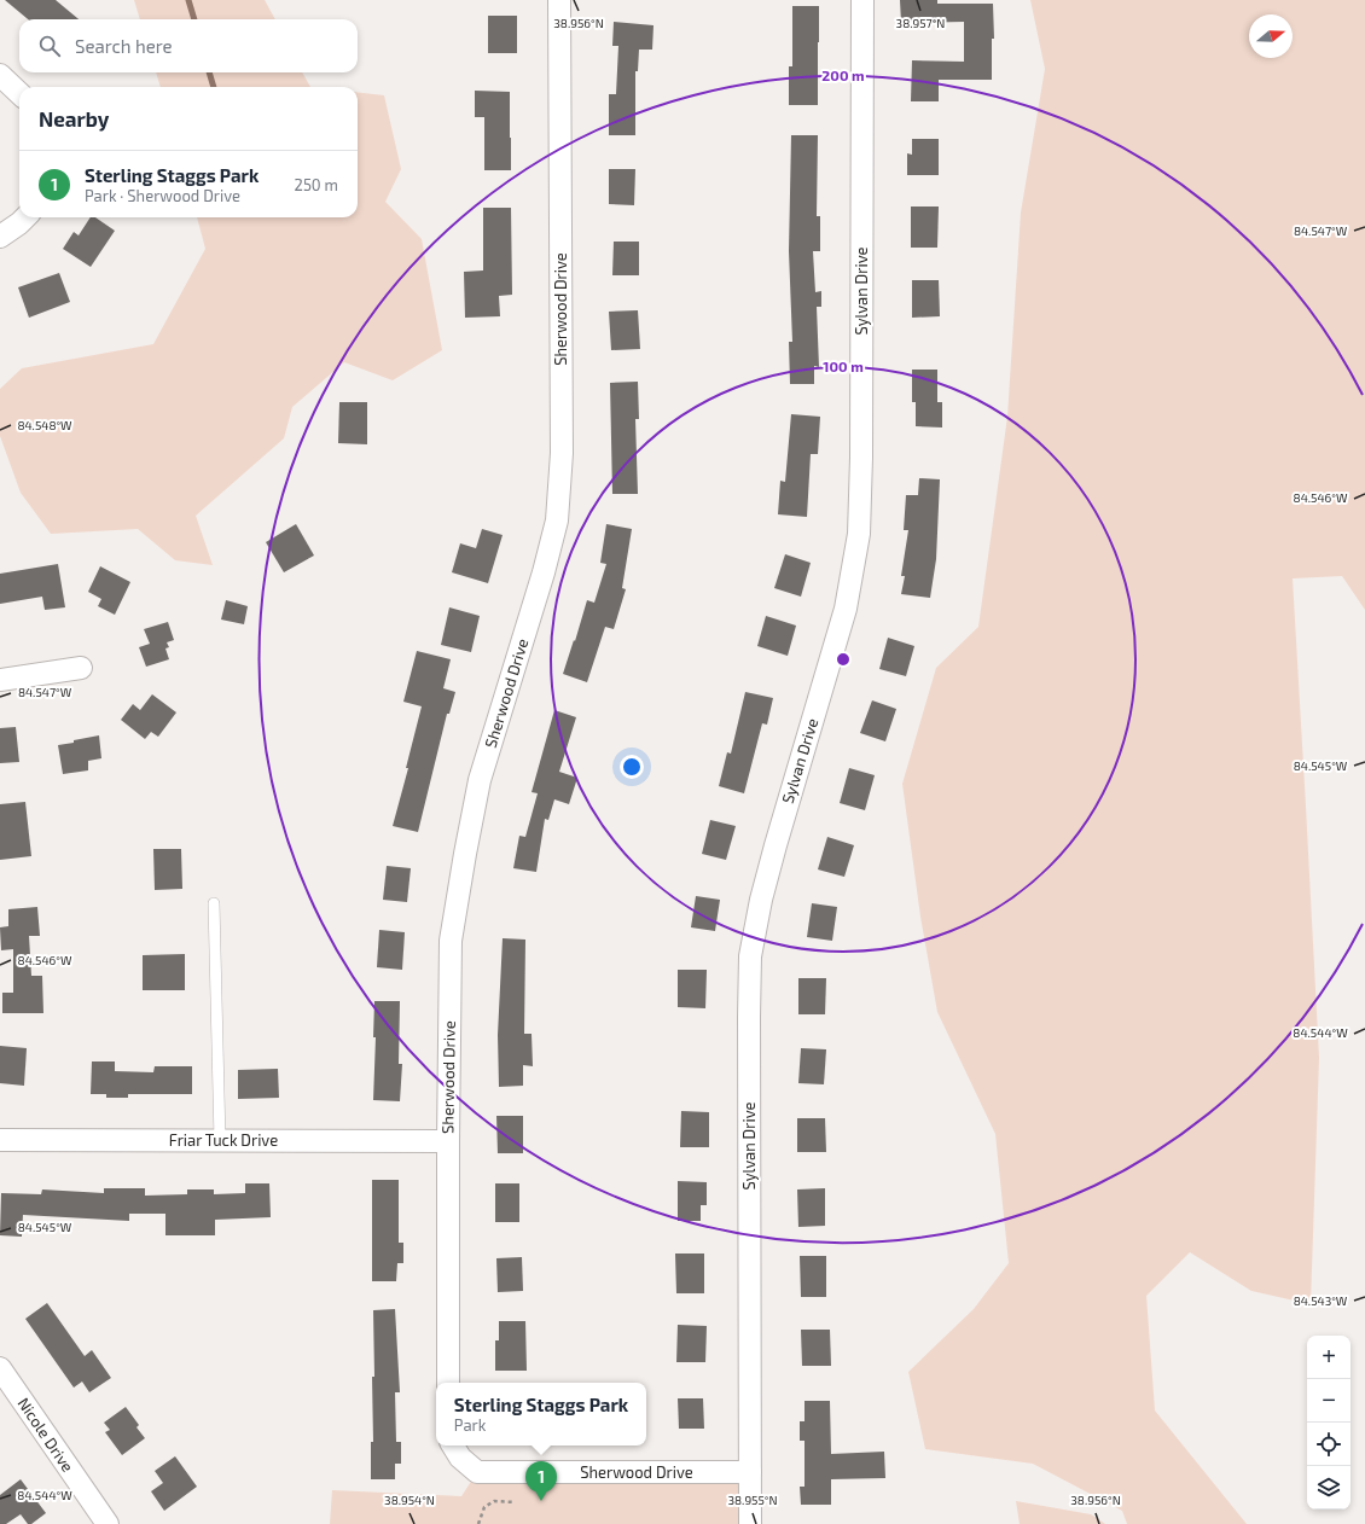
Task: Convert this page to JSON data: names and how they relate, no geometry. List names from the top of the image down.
{
  "streets": {
    "street": [
      "Sylvan Drive",
      "Sherwood Drive",
      "Friar Tuck Drive",
      "Nicole Drive"
    ]
  },
  "crossings": [
    ["Sylvan Drive", "Sherwood Drive"],
    ["Sherwood Drive", "Friar Tuck Drive"]
  ],
  "north": "right",
  "page": {
    "search": "Search here",
    "heading": "Nearby",
    "list": [
      {
        "mark": "1",
        "name": "Sterling Staggs Park",
        "note": "Park · Sherwood Drive",
        "value": "250 m"
      }
    ],
    "map_buttons": ["+", "−"],
    "popup": ["Sterling Staggs Park", "Park"],
    "pins": "1"
  },
  "coordinates": [
    "38.956°N",
    "38.957°N",
    "84.547°W",
    "84.548°W",
    "84.546°W",
    "84.545°W",
    "84.544°W",
    "84.543°W",
    "38.954°N",
    "38.955°N"
  ],
  "rings": ["200 m", "100 m"]
}
